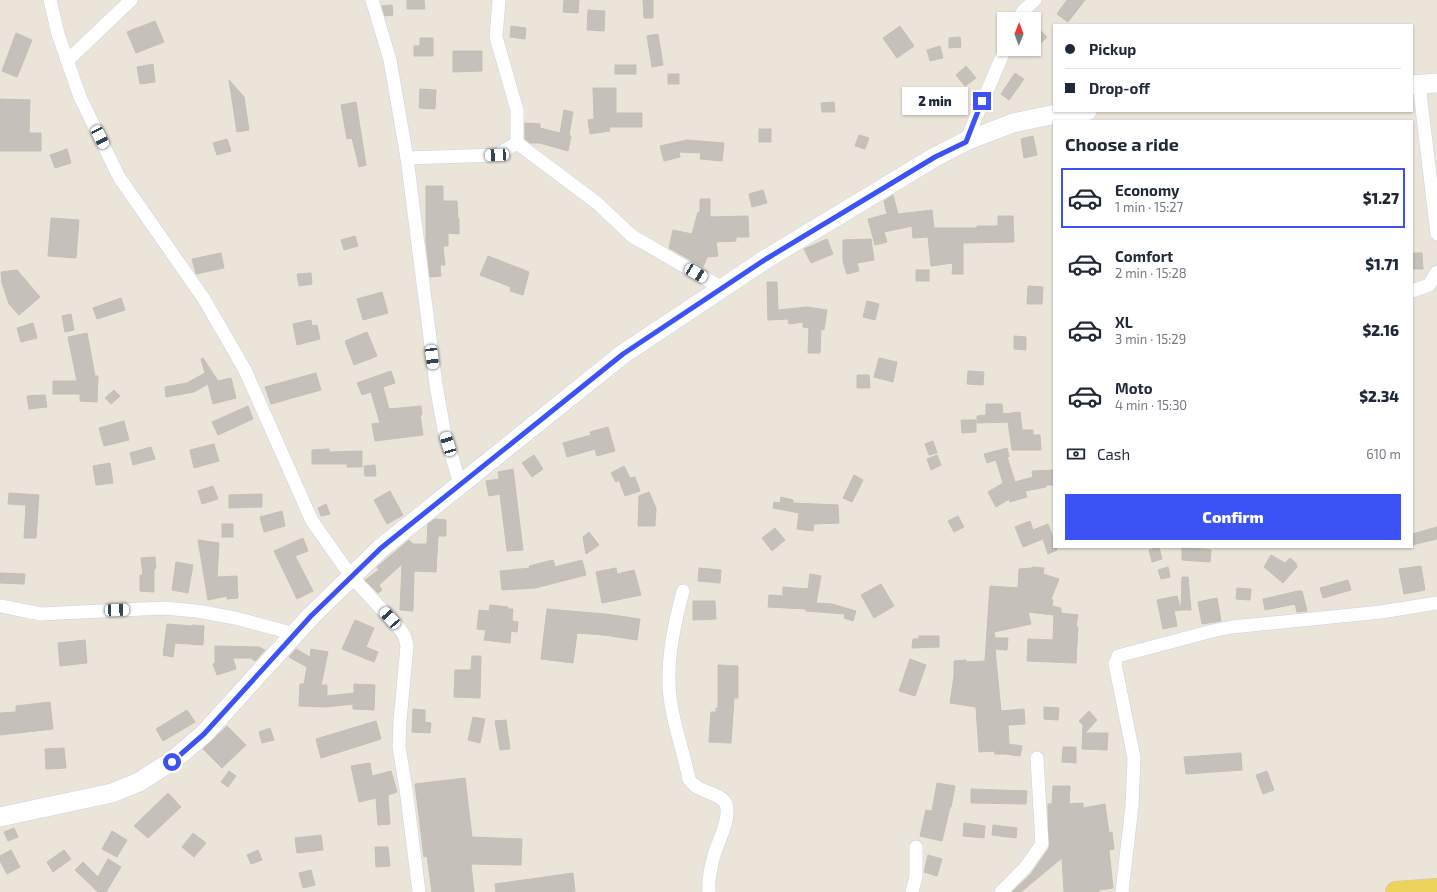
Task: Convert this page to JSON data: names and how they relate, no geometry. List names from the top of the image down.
{
  "north": "top",
  "page": {
    "banner": ["Pickup", "Drop-off"],
    "bubble": "2 min",
    "heading": "Choose a ride",
    "list": [
      {
        "name": "Economy",
        "note": "1 min · 15:27",
        "value": "$1.27"
      },
      {
        "name": "Comfort",
        "note": "2 min · 15:28",
        "value": "$1.71"
      },
      {
        "name": "XL",
        "note": "3 min · 15:29",
        "value": "$2.16"
      },
      {
        "name": "Moto",
        "note": "4 min · 15:30",
        "value": "$2.34"
      }
    ],
    "pay": ["Cash", "610 m"],
    "buttons": "Confirm"
  }
}
